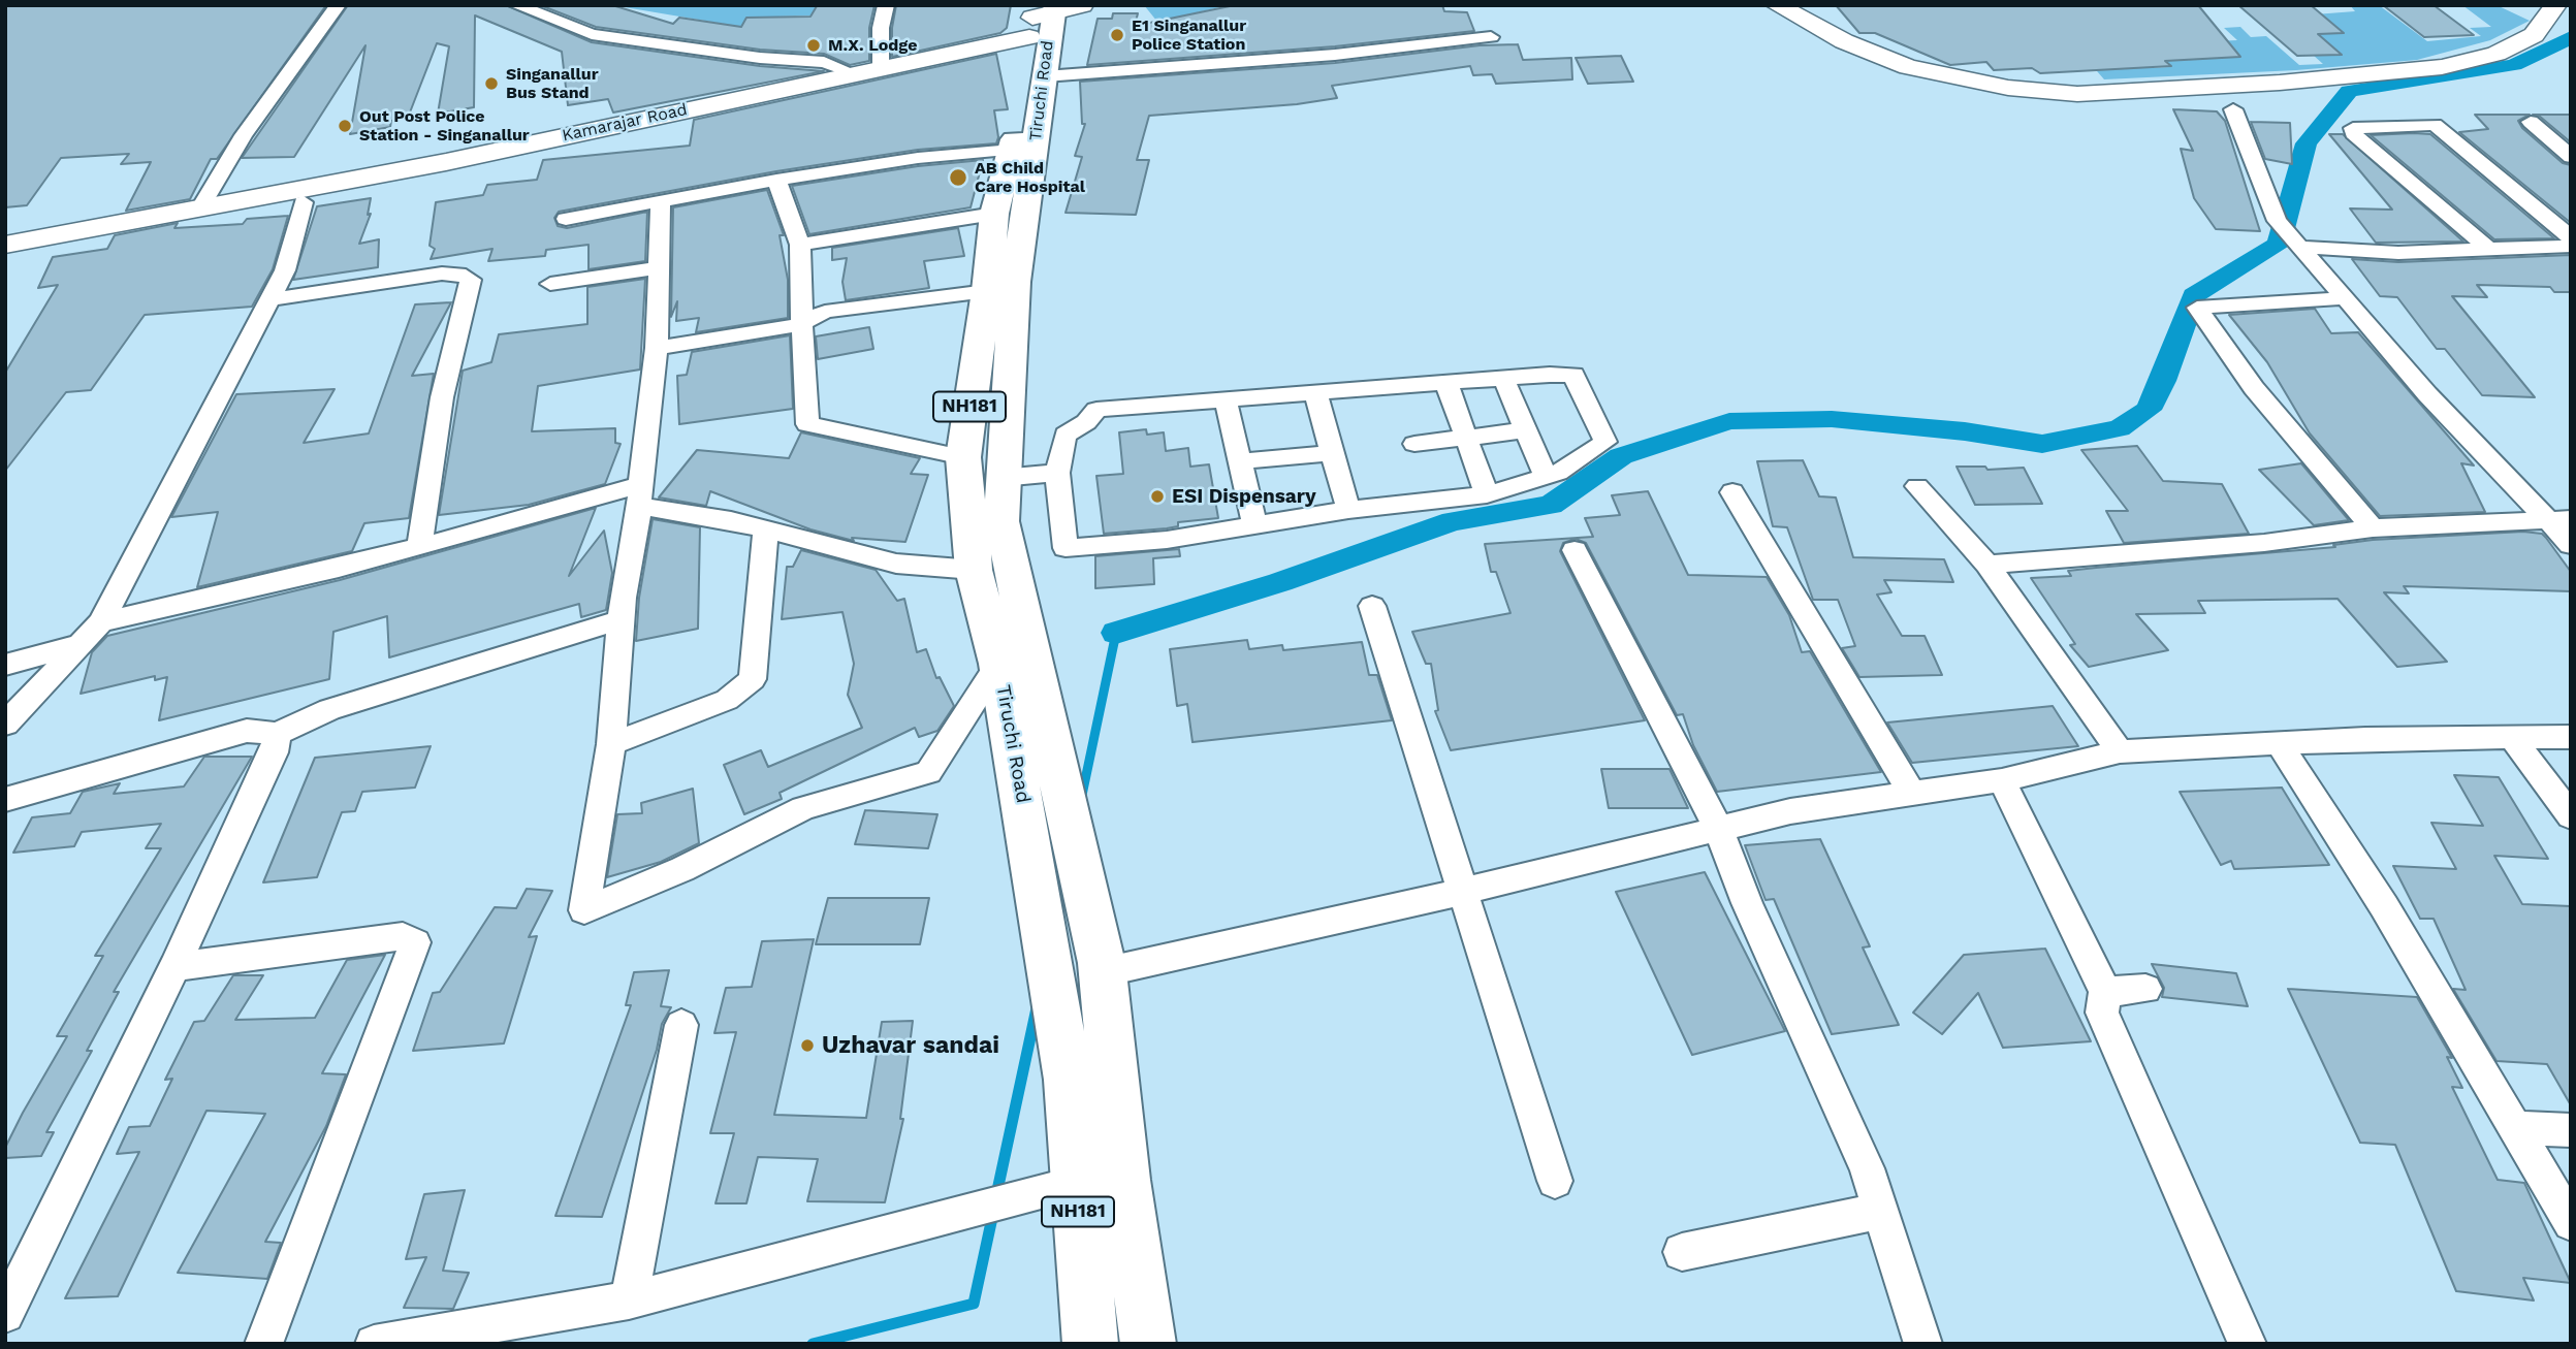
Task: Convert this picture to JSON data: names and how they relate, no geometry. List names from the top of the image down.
{
  "streets": {
    "highway": ["Tiruchi Road", "NH181"],
    "main road": ["Kamarajar Road"]
  },
  "crossings": [
    ["Tiruchi Road", "Kamarajar Road"],
    ["Tiruchi Road", "NH181"],
    ["Kamarajar Road", "NH181"]
  ],
  "places": [
    "E1 Singanallur Police Station",
    "M.X. Lodge",
    "Singanallur Bus Stand",
    "Out Post Police Station - Singanallur",
    "AB Child Care Hospital",
    "ESI Dispensary",
    "Uzhavar sandai"
  ]
}
